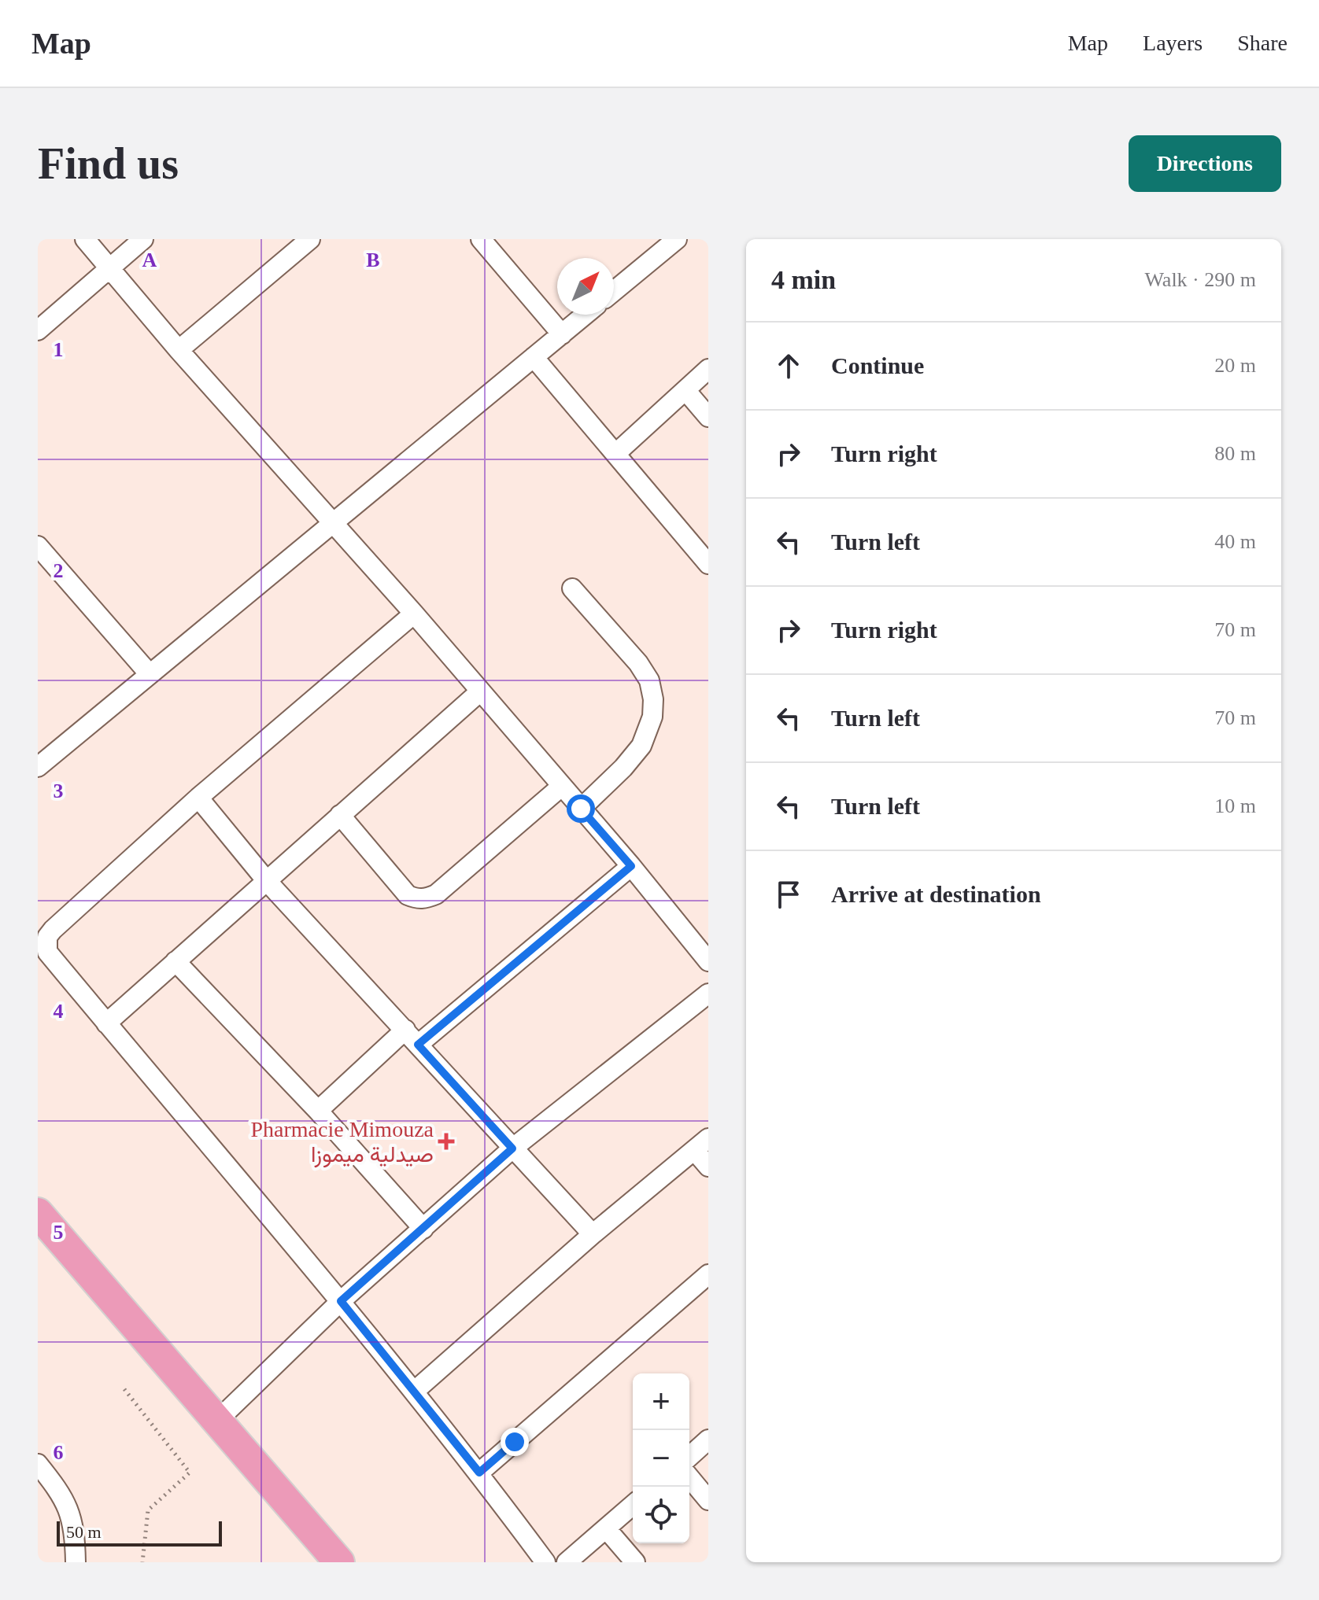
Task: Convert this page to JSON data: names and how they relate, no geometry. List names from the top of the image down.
{
  "places": {
    "health": ["Pharmacie Mimouza صيدلية ميموزا"]
  },
  "scale_bar": "50 m",
  "north": "top right",
  "page": {
    "header": "Map",
    "nav": ["Map", "Layers", "Share"],
    "buttons": "Directions",
    "title": "Find us",
    "heading": ["4 min", "Walk · 290 m"],
    "list": [
      ["Continue", "20 m"],
      ["Turn right", "80 m"],
      ["Turn left", "40 m"],
      ["Turn right", "70 m"],
      ["Turn left", "70 m"],
      ["Turn left", "10 m"],
      "Arrive at destination"
    ],
    "map_buttons": ["+", "−"],
    "scale": "50 m"
  },
  "grid": {
    "columns": ["A", "B"],
    "rows": [
      "1",
      "2",
      "3",
      "4",
      "5",
      "6"
    ]
  }
}
